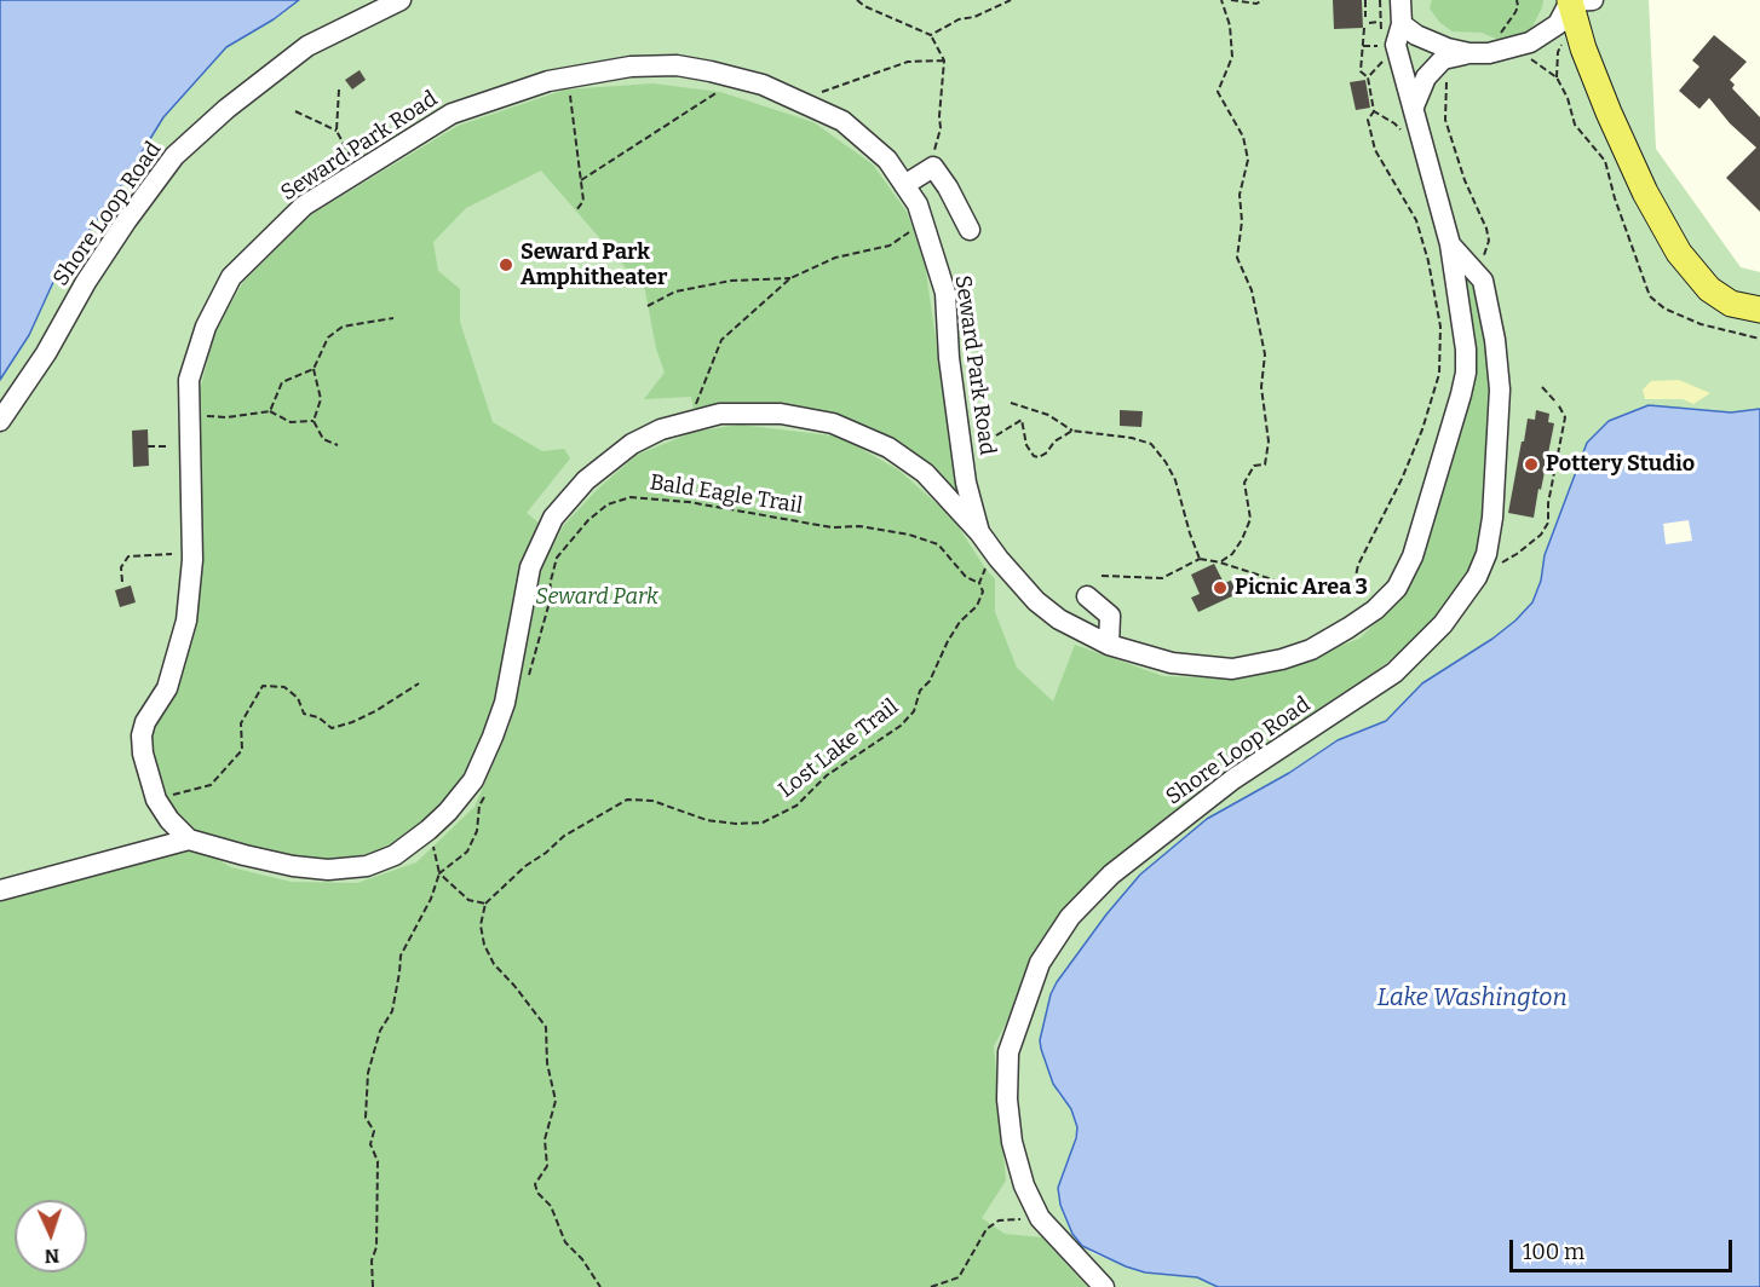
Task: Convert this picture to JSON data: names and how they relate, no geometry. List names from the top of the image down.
{
  "streets": {
    "street": ["Seward Park Road", "Shore Loop Road"],
    "path": ["Bald Eagle Trail", "Lost Lake Trail"]
  },
  "crossings": [
    ["Seward Park Road", "Shore Loop Road"],
    ["Bald Eagle Trail", "Lost Lake Trail"]
  ],
  "water": ["Lake Washington"],
  "parks": ["Seward Park"],
  "places": ["Seward Park Amphitheater", "Pottery Studio", "Picnic Area 3"],
  "scale_bar": "100 m",
  "north": "bottom"
}
